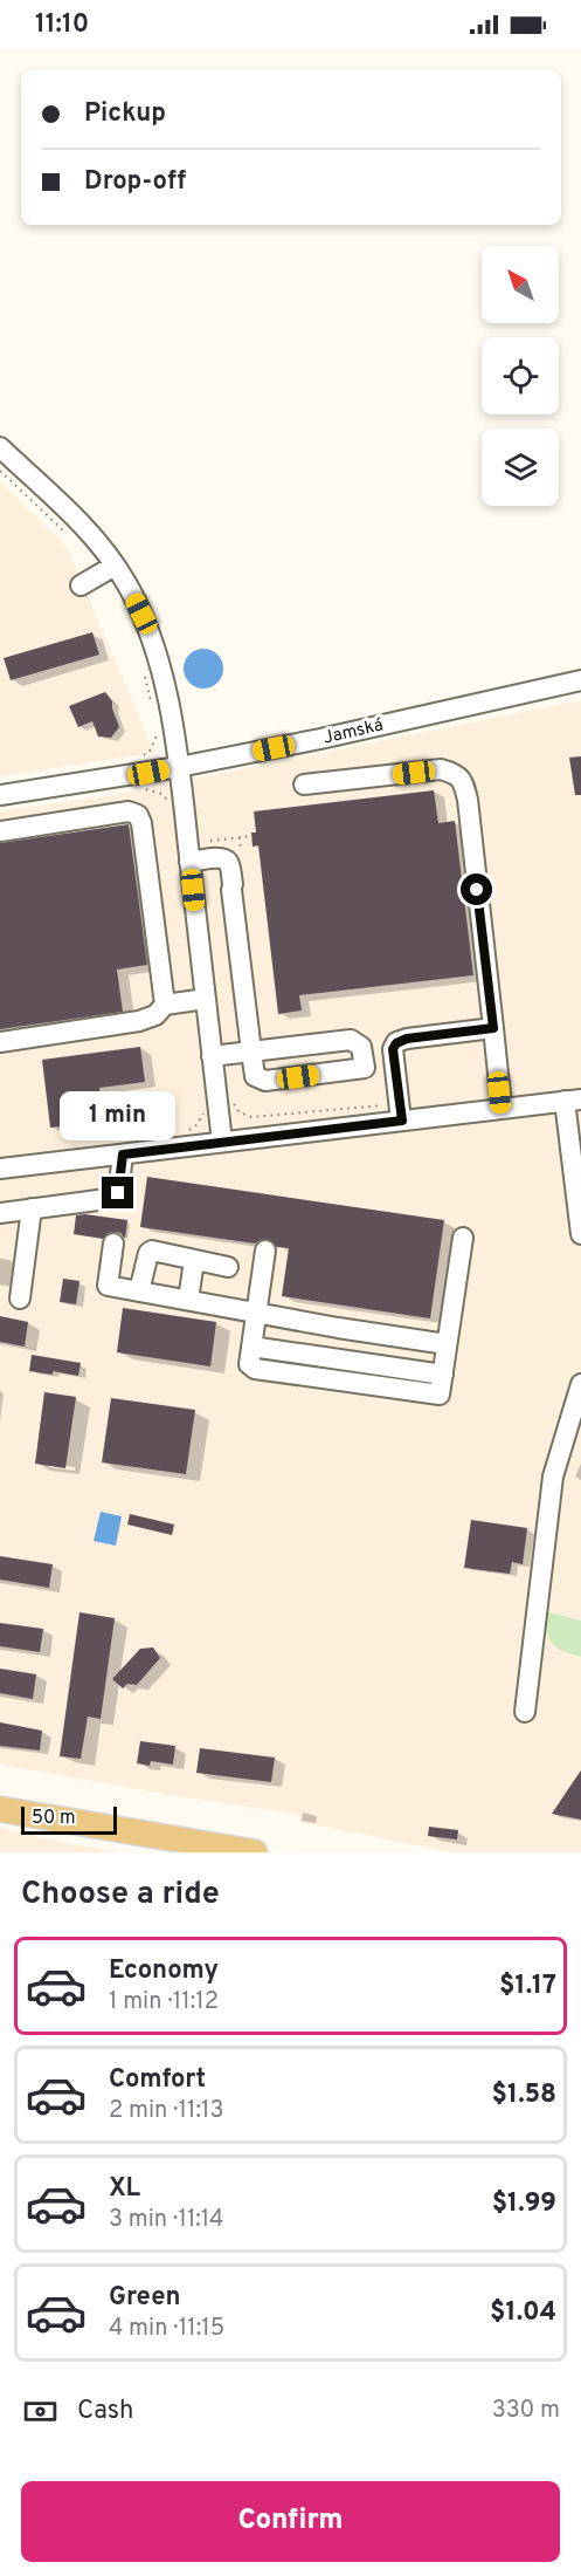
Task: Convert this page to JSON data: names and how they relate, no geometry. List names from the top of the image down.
{
  "streets": {
    "street": ["Jamská"]
  },
  "scale_bar": "50 m",
  "north": "top left",
  "page": {
    "status": "11:10",
    "banner": ["Pickup", "Drop-off"],
    "bubble": "1 min",
    "scale": "50 m",
    "heading": "Choose a ride",
    "list": [
      {
        "name": "Economy",
        "note": "1 min · 11:12",
        "value": "$1.17"
      },
      {
        "name": "Comfort",
        "note": "2 min · 11:13",
        "value": "$1.58"
      },
      {
        "name": "XL",
        "note": "3 min · 11:14",
        "value": "$1.99"
      },
      {
        "name": "Green",
        "note": "4 min · 11:15",
        "value": "$1.04"
      }
    ],
    "pay": ["Cash", "330 m"],
    "buttons": "Confirm"
  }
}
